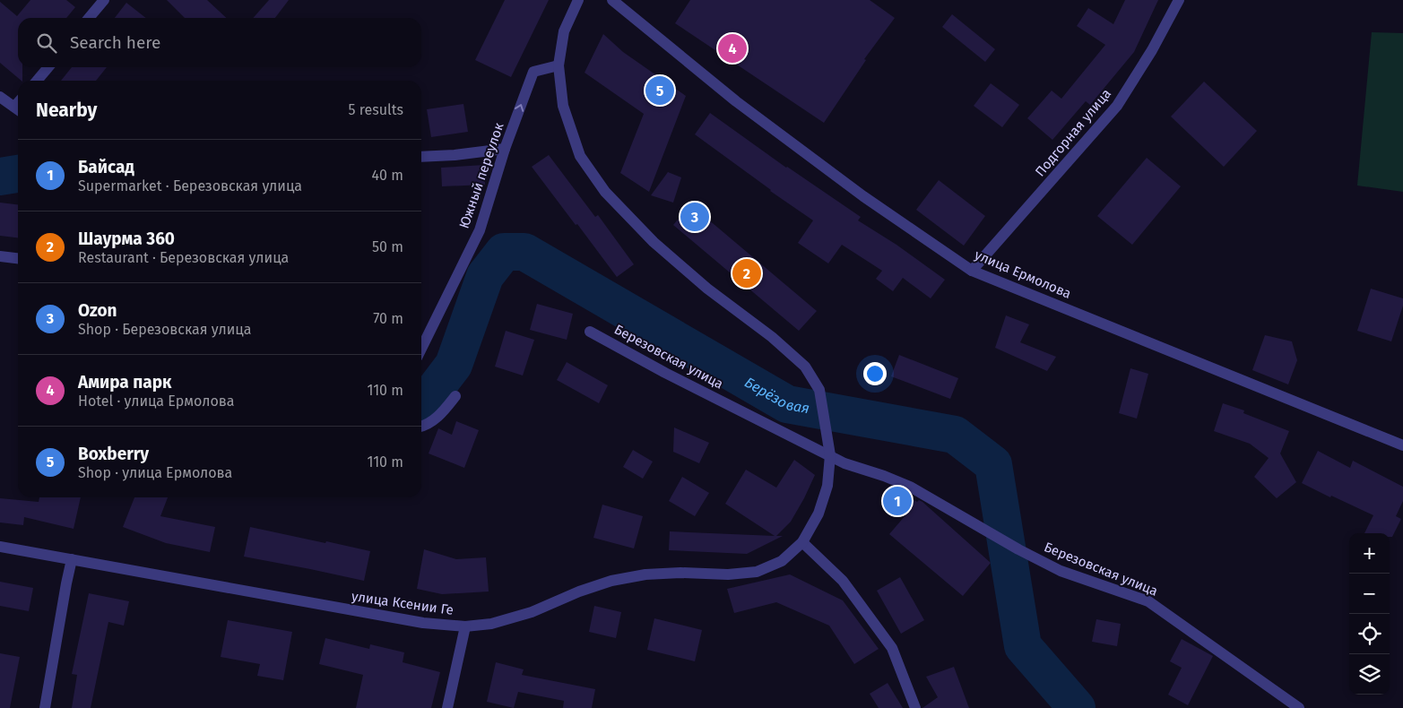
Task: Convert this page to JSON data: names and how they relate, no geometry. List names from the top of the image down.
{
  "streets": {
    "street": [
      "Подгорная улица",
      "Южный переулок",
      "улица Ермолова",
      "Березовская улица",
      "улица Ксении Ге"
    ]
  },
  "crossings": [
    ["Подгорная улица", "улица Ермолова"],
    ["Березовская улица", "улица Ксении Ге"]
  ],
  "water": ["Берёзовая"],
  "page": {
    "search": "Search here",
    "pins": [
      "4",
      "5",
      "3",
      "2",
      "1"
    ],
    "heading": ["Nearby", "5 results"],
    "list": [
      {
        "mark": "1",
        "name": "Байсад",
        "note": "Supermarket · Березовская улица",
        "value": "40 m"
      },
      {
        "mark": "2",
        "name": "Шаурма 360",
        "note": "Restaurant · Березовская улица",
        "value": "50 m"
      },
      {
        "mark": "3",
        "name": "Ozon",
        "note": "Shop · Березовская улица",
        "value": "70 m"
      },
      {
        "mark": "4",
        "name": "Амира парк",
        "note": "Hotel · улица Ермолова",
        "value": "110 m"
      },
      {
        "mark": "5",
        "name": "Boxberry",
        "note": "Shop · улица Ермолова",
        "value": "110 m"
      }
    ],
    "map_buttons": ["+", "−"]
  }
}
